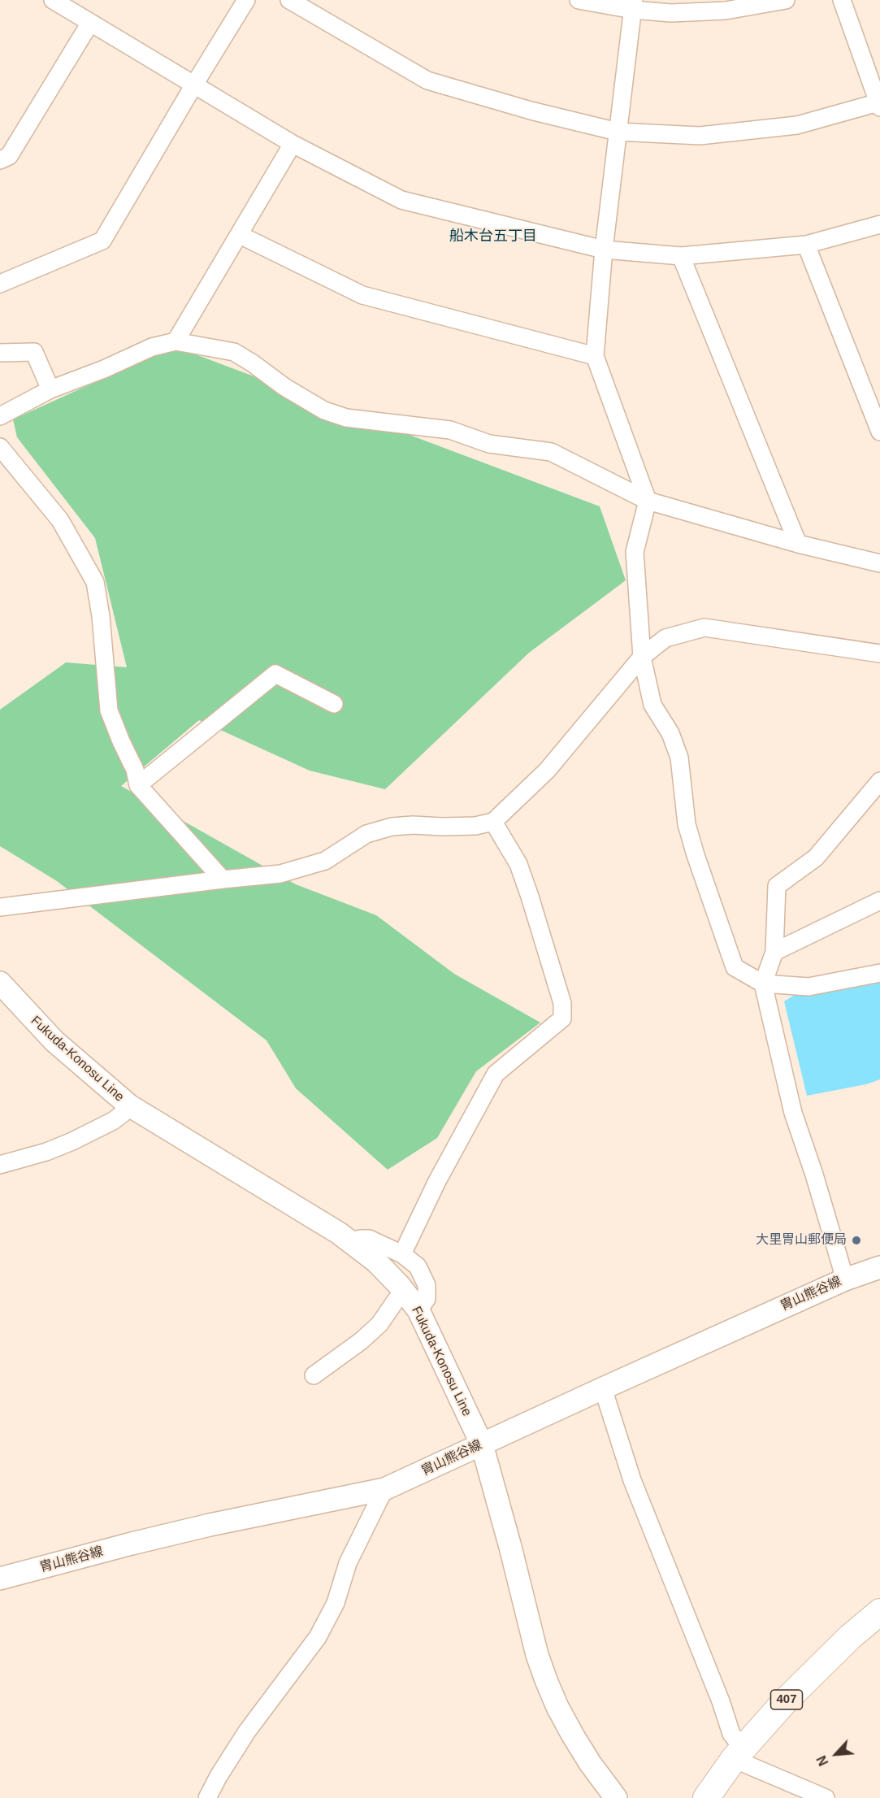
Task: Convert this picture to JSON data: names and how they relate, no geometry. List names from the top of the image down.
{
  "streets": {
    "highway": ["407"],
    "main road": ["Fukuda-Konosu Line", "胄山熊谷線"]
  },
  "crossings": [
    ["Fukuda-Konosu Line", "胄山熊谷線"]
  ],
  "districts": ["船木台五丁目"],
  "places": ["大里冑山郵便局"],
  "north": "bottom left"
}
